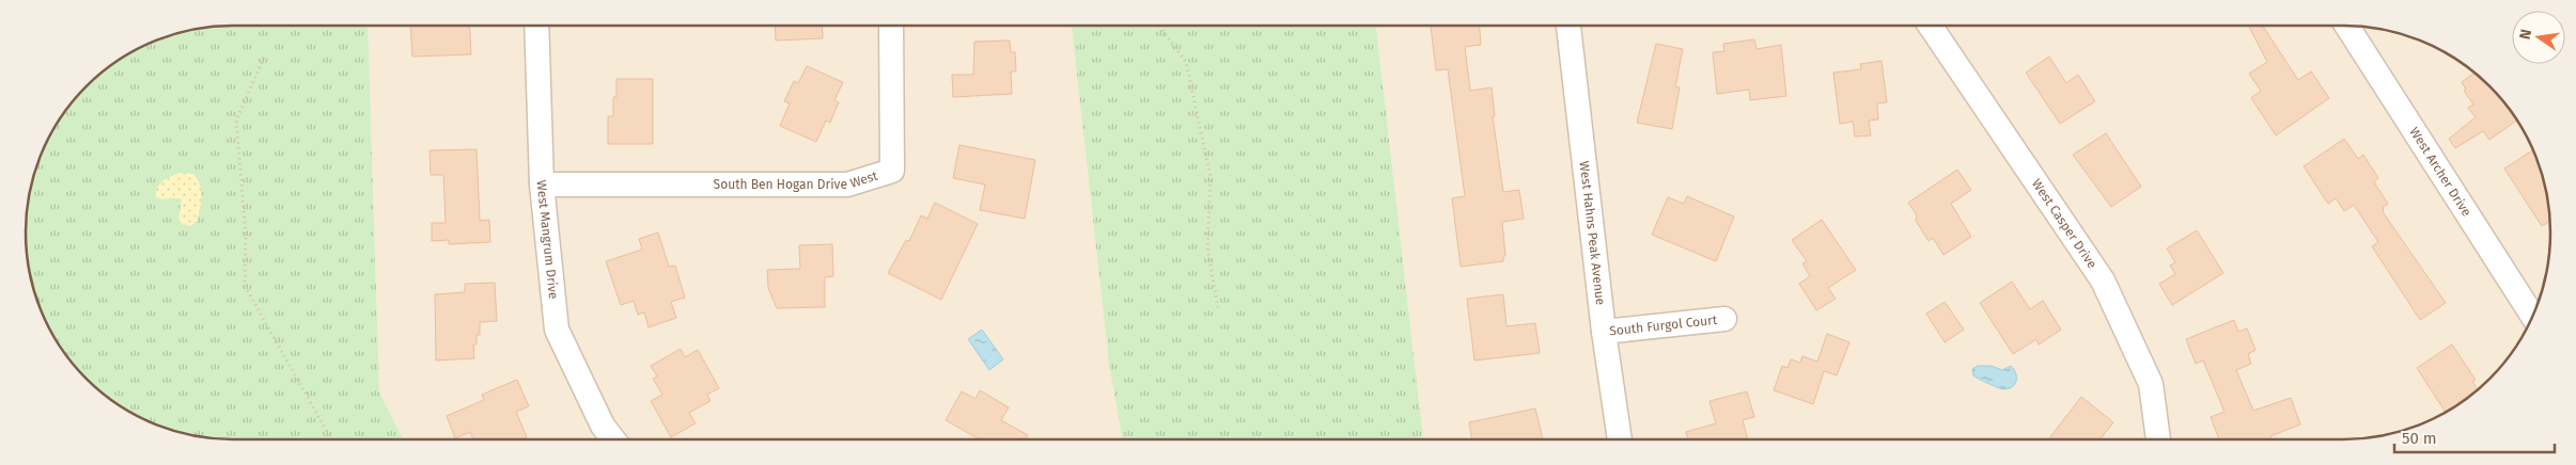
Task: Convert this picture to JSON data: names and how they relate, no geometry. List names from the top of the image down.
{
  "streets": {
    "street": [
      "West Archer Drive",
      "South Ben Hogan Drive West",
      "West Casper Drive",
      "West Hahns Peak Avenue",
      "West Mangrum Drive",
      "South Furgol Court"
    ]
  },
  "crossings": [
    ["South Ben Hogan Drive West", "West Mangrum Drive"],
    ["West Hahns Peak Avenue", "South Furgol Court"]
  ],
  "scale_bar": "50 m",
  "north": "left"
}
